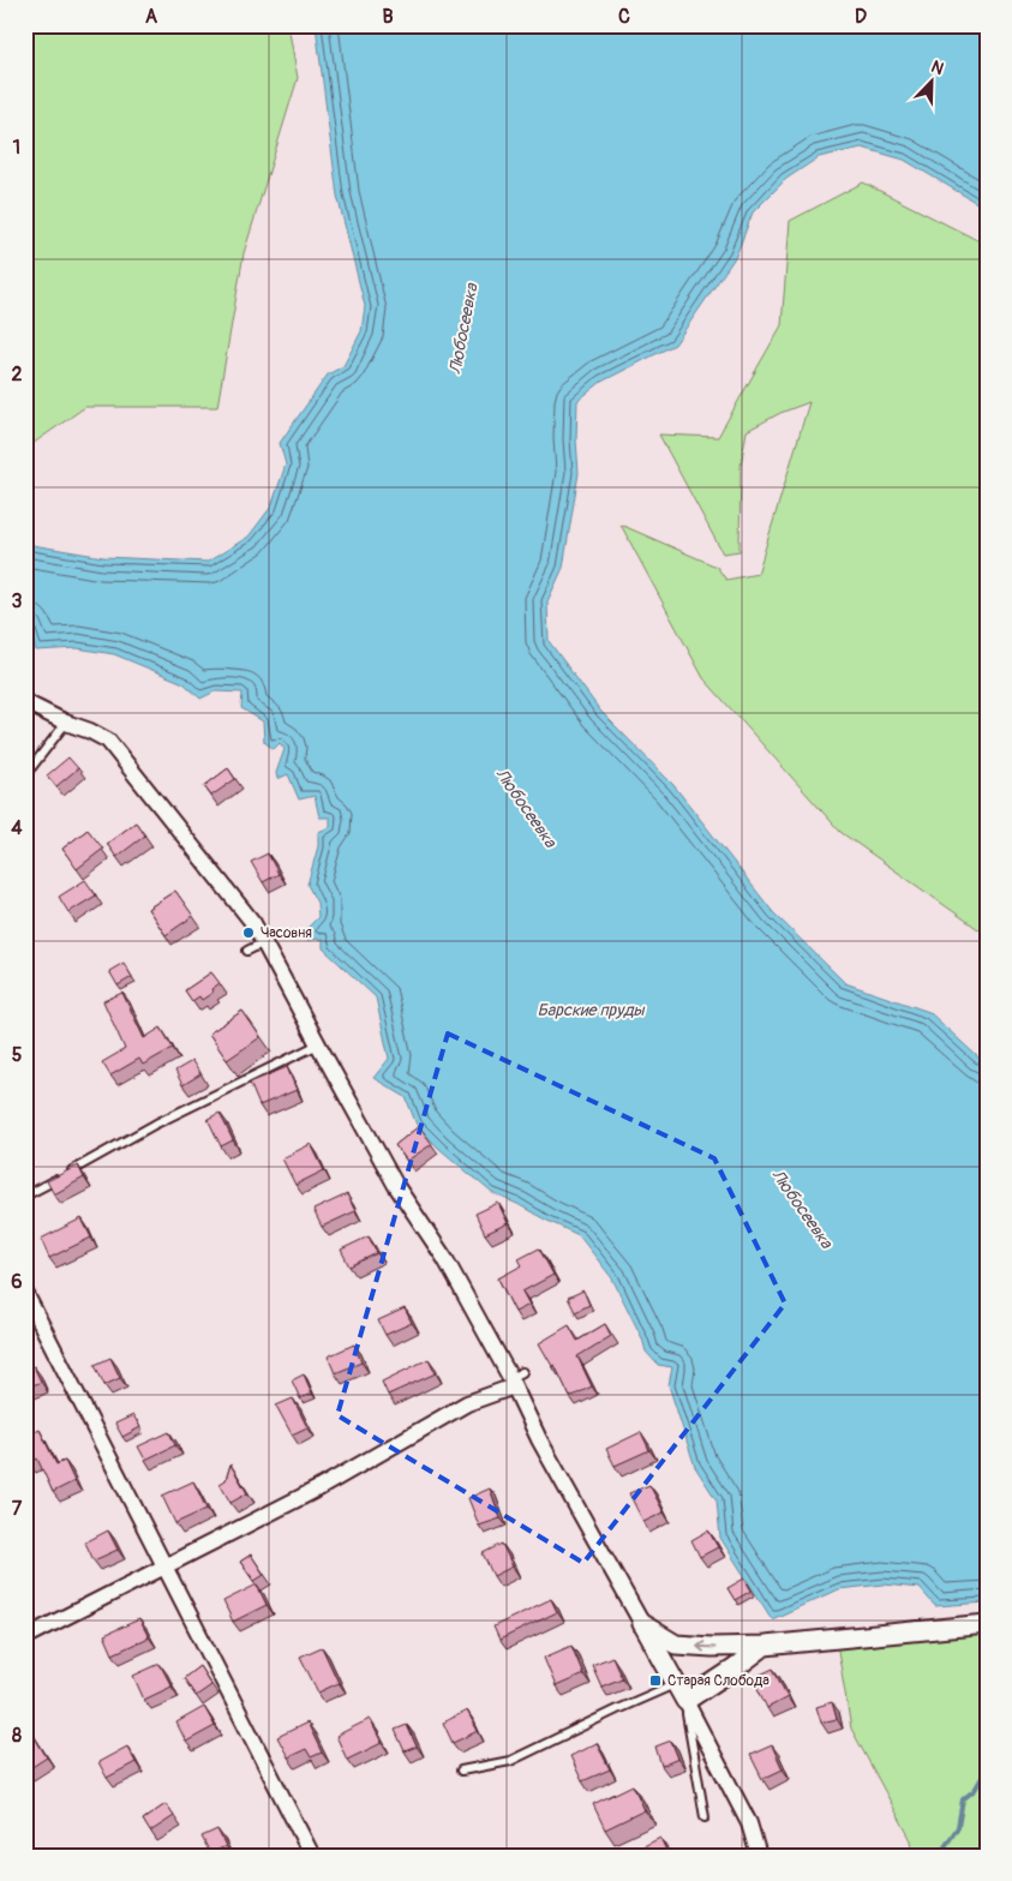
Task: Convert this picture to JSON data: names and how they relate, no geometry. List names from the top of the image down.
{
  "water": ["Любосеевка", "Барские пруды"],
  "places": {
    "other": ["Часовня"],
    "transit": ["Старая Слобода"]
  },
  "north": "top right",
  "grid": {
    "columns": [
      "A",
      "B",
      "C",
      "D"
    ],
    "rows": [
      "1",
      "2",
      "3",
      "4",
      "5",
      "6",
      "7",
      "8"
    ]
  }
}
